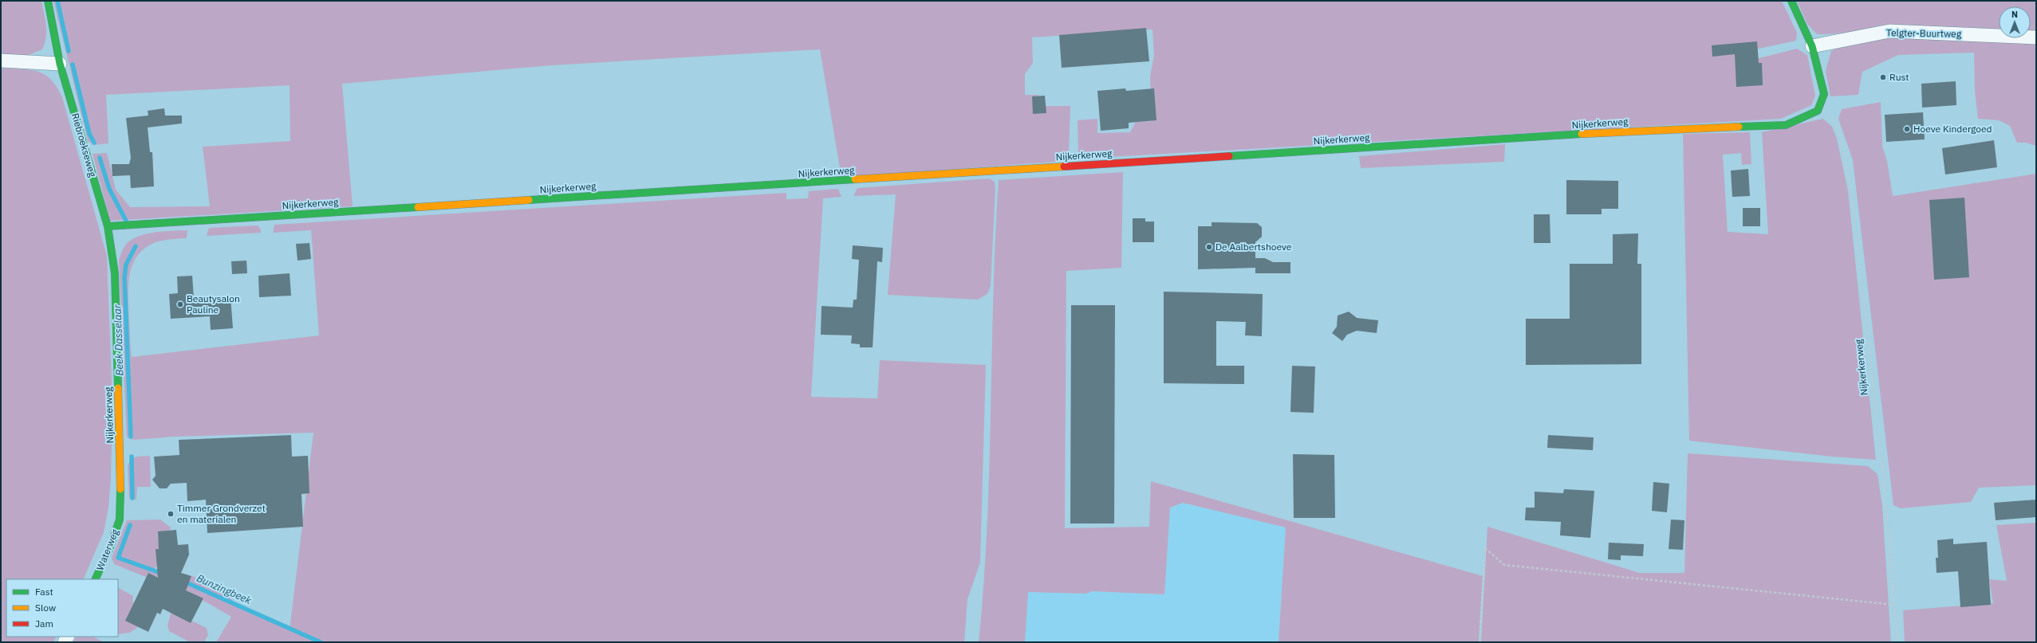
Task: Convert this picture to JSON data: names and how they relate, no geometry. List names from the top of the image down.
{
  "streets": {
    "street": [
      "Telgter-Buurtweg",
      "Nijkerkerweg",
      "Riebroekseweg",
      "Waterweg"
    ]
  },
  "crossings": [
    ["Nijkerkerweg", "Riebroekseweg"],
    ["Nijkerkerweg", "Waterweg"]
  ],
  "water": ["Beek Dasselaar", "Bunzingbeek"],
  "places": [
    "Rust",
    "Hoeve Kindergoed",
    "De Aalbertshoeve",
    "Beautysalon Pauline",
    "Timmer Grondverzet en materialen"
  ],
  "legend": ["Fast", "Slow", "Jam"],
  "north": "top"
}
